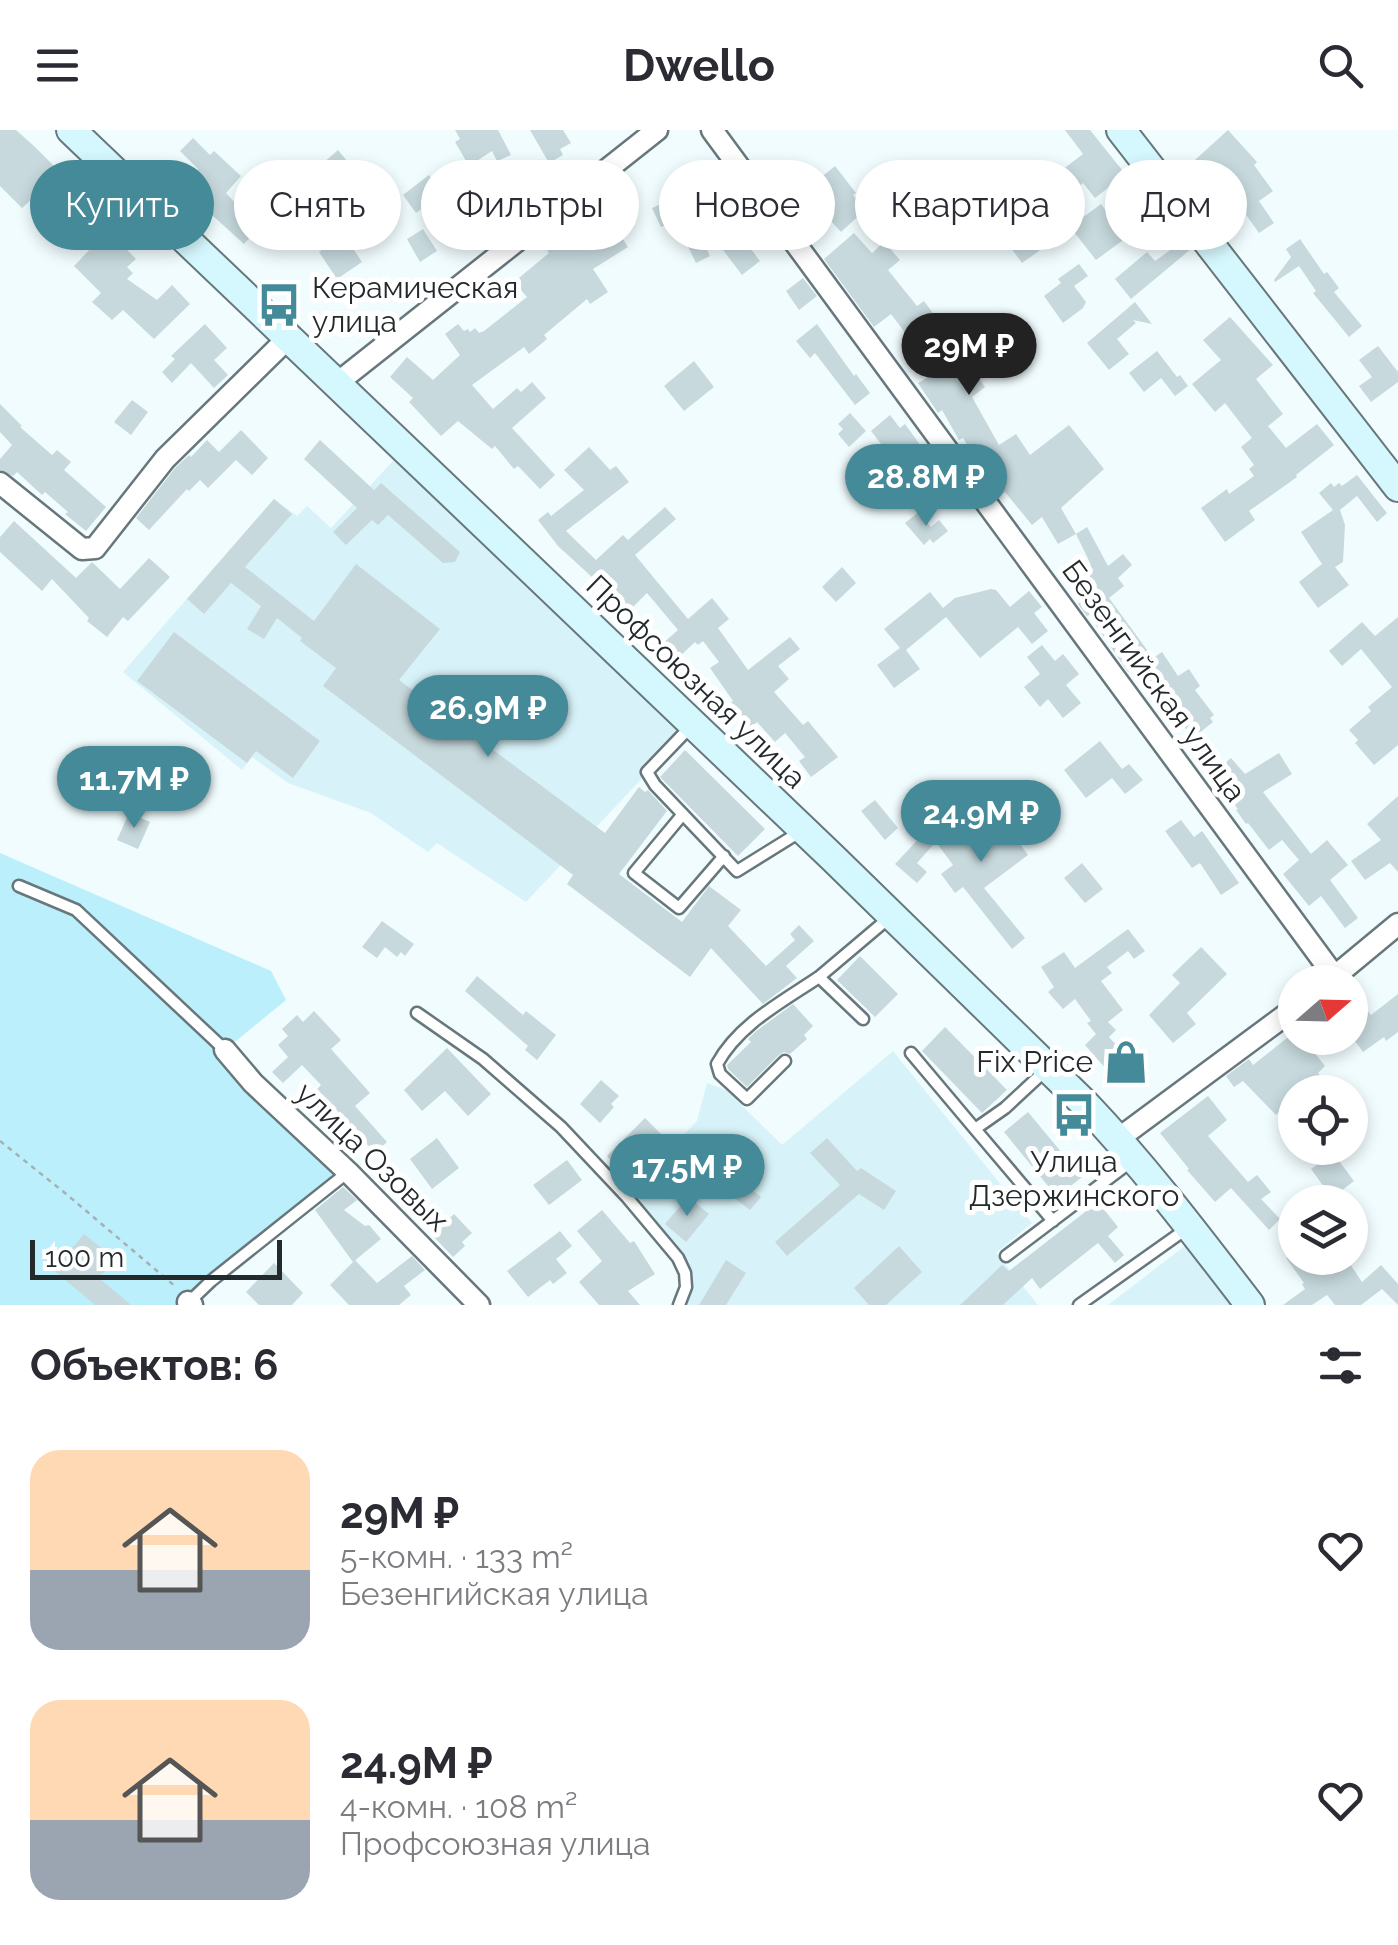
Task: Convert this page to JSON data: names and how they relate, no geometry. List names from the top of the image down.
{
  "streets": {
    "street": ["Безенгийская улица", "Профсоюзная улица", "улица Озовых"]
  },
  "places": {
    "bus stop": ["Керамическая улица", "Улица Дзержинского"],
    "shop": ["Fix Price"]
  },
  "scale_bar": "100 m",
  "north": "right",
  "page": {
    "header": "Dwello",
    "chip": [
      "Купить",
      "Снять",
      "Фильтры",
      "Новое",
      "Квартира",
      "Дом"
    ],
    "price": [
      "29M ₽",
      "28.8M ₽",
      "26.9M ₽",
      "11.7M ₽",
      "24.9M ₽",
      "17.5M ₽"
    ],
    "scale": "100 m",
    "heading": "Объектов: 6",
    "list": [
      {
        "name": "29M ₽",
        "note": "5-комн. · 133 m² · Безенгийская улица"
      },
      {
        "name": "24.9M ₽",
        "note": "4-комн. · 108 m² · Профсоюзная улица"
      }
    ]
  }
}
